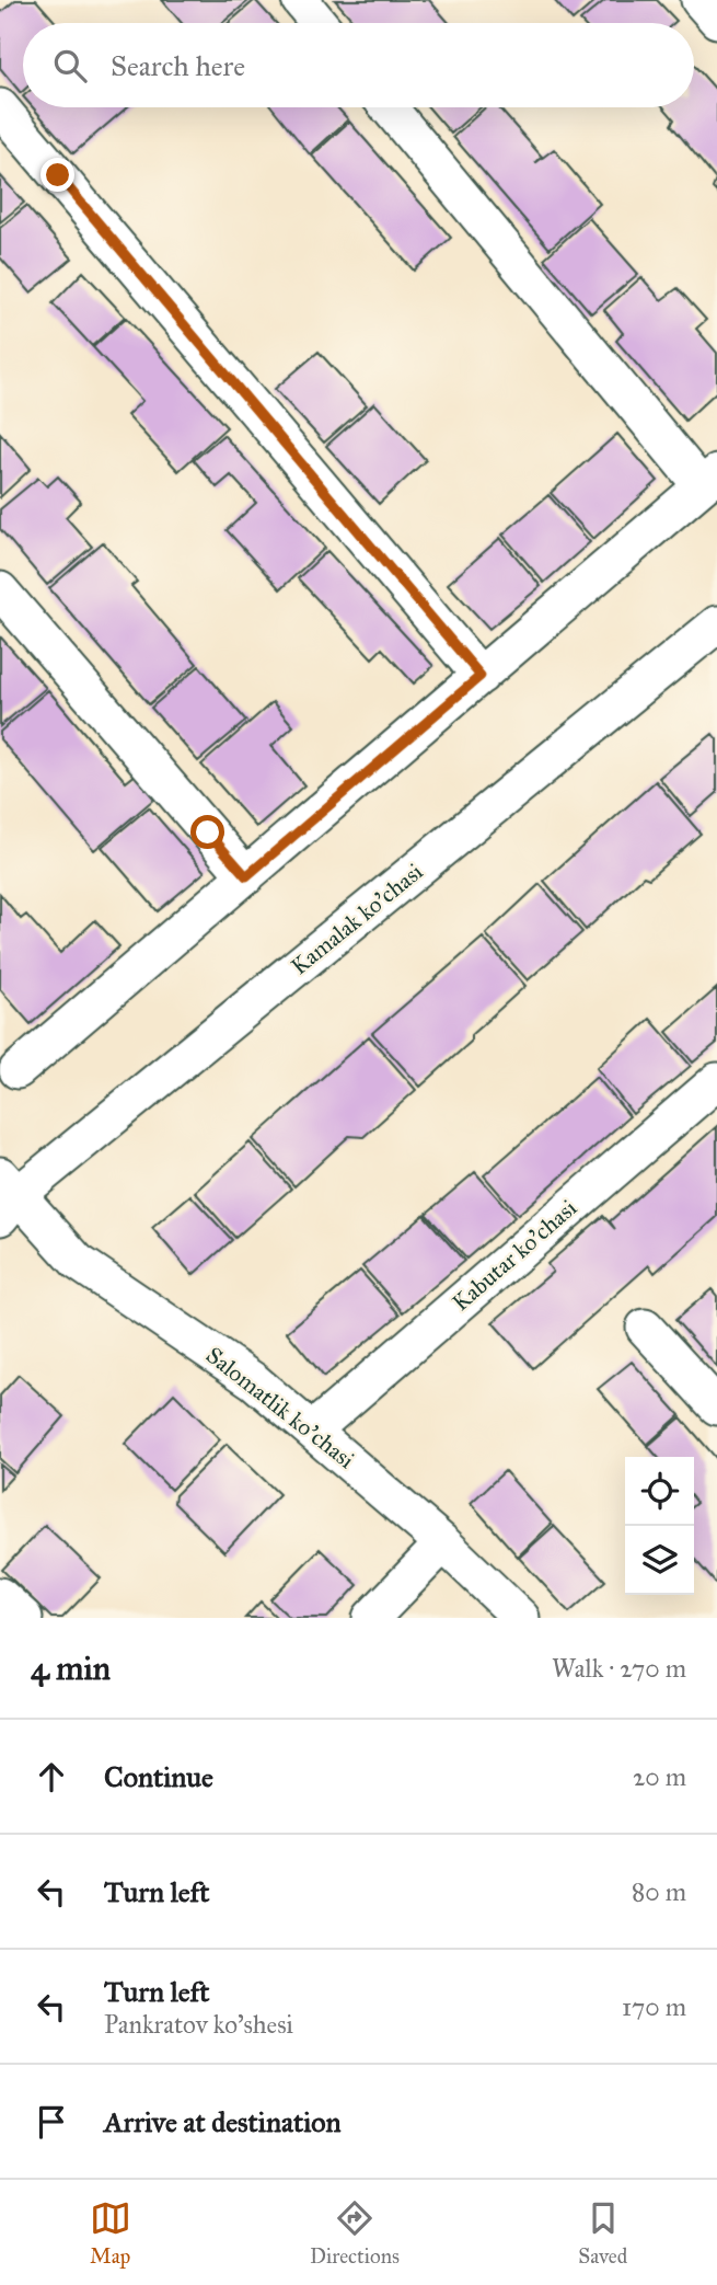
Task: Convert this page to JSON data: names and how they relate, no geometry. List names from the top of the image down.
{
  "streets": {
    "street": ["Kamalak ko'chasi", "Kabutar ko'chasi", "Salomatlik ko'chasi"]
  },
  "crossings": [
    ["Kamalak ko'chasi", "Salomatlik ko'chasi"],
    ["Kabutar ko'chasi", "Salomatlik ko'chasi"]
  ],
  "page": {
    "search": "Search here",
    "heading": ["4 min", "Walk · 270 m"],
    "list": [
      ["Continue", "20 m"],
      ["Turn left", "80 m"],
      ["Turn left", "Pankratov ko'shesi", "170 m"],
      "Arrive at destination"
    ],
    "nav": ["Map", "Directions", "Saved"]
  }
}
